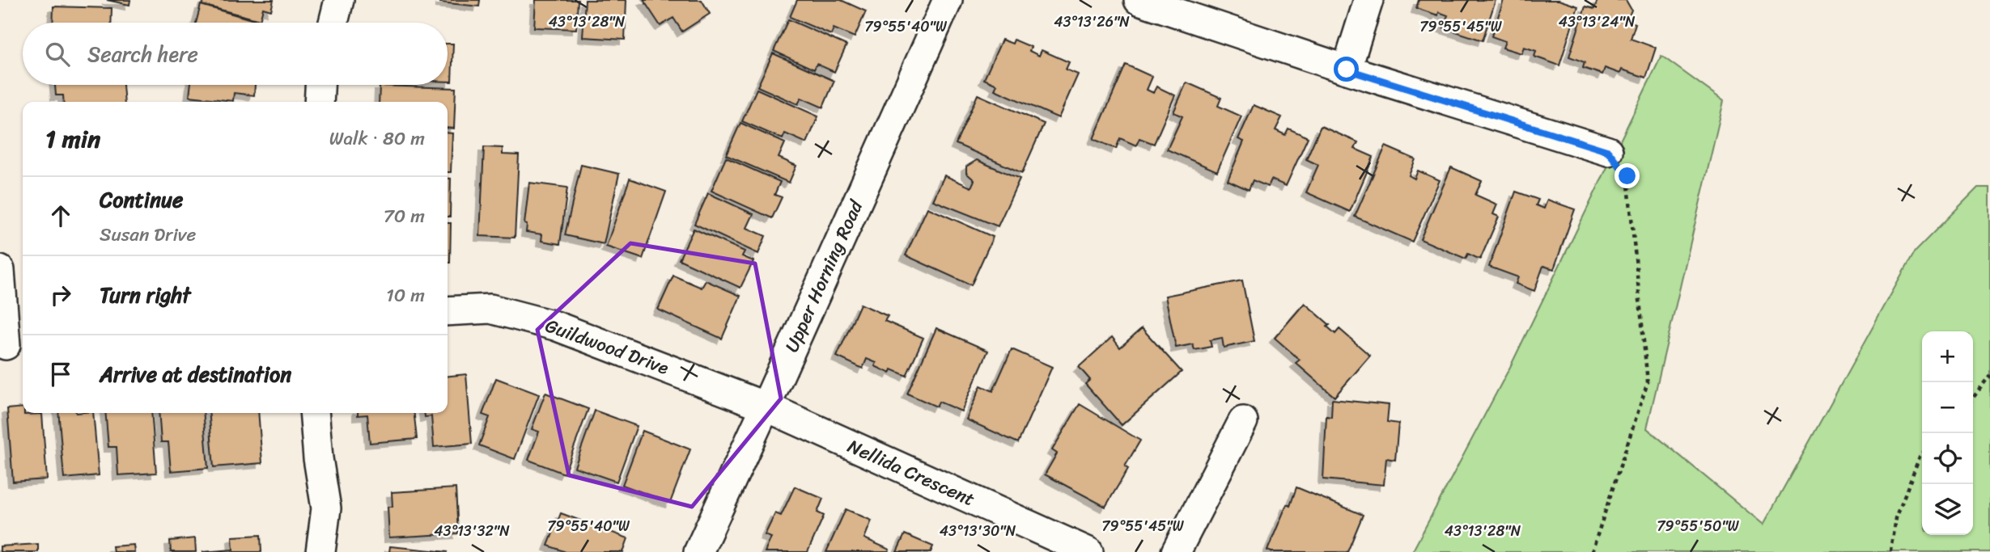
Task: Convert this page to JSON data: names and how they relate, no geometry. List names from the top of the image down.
{
  "streets": {
    "street": ["Upper Horning Road", "Guildwood Drive", "Nellida Crescent"]
  },
  "crossings": [
    ["Upper Horning Road", "Guildwood Drive"],
    ["Upper Horning Road", "Nellida Crescent"],
    ["Guildwood Drive", "Nellida Crescent"]
  ],
  "page": {
    "search": "Search here",
    "heading": ["1 min", "Walk · 80 m"],
    "list": [
      ["Continue", "Susan Drive", "70 m"],
      ["Turn right", "10 m"],
      "Arrive at destination"
    ],
    "map_buttons": ["+", "−"]
  },
  "coordinates": [
    "43°13'28\"N",
    "43°13'26\"N",
    "43°13'24\"N",
    "79°55'40\"W",
    "79°55'45\"W",
    "79°55'50\"W",
    "43°13'32\"N",
    "43°13'30\"N"
  ]
}
